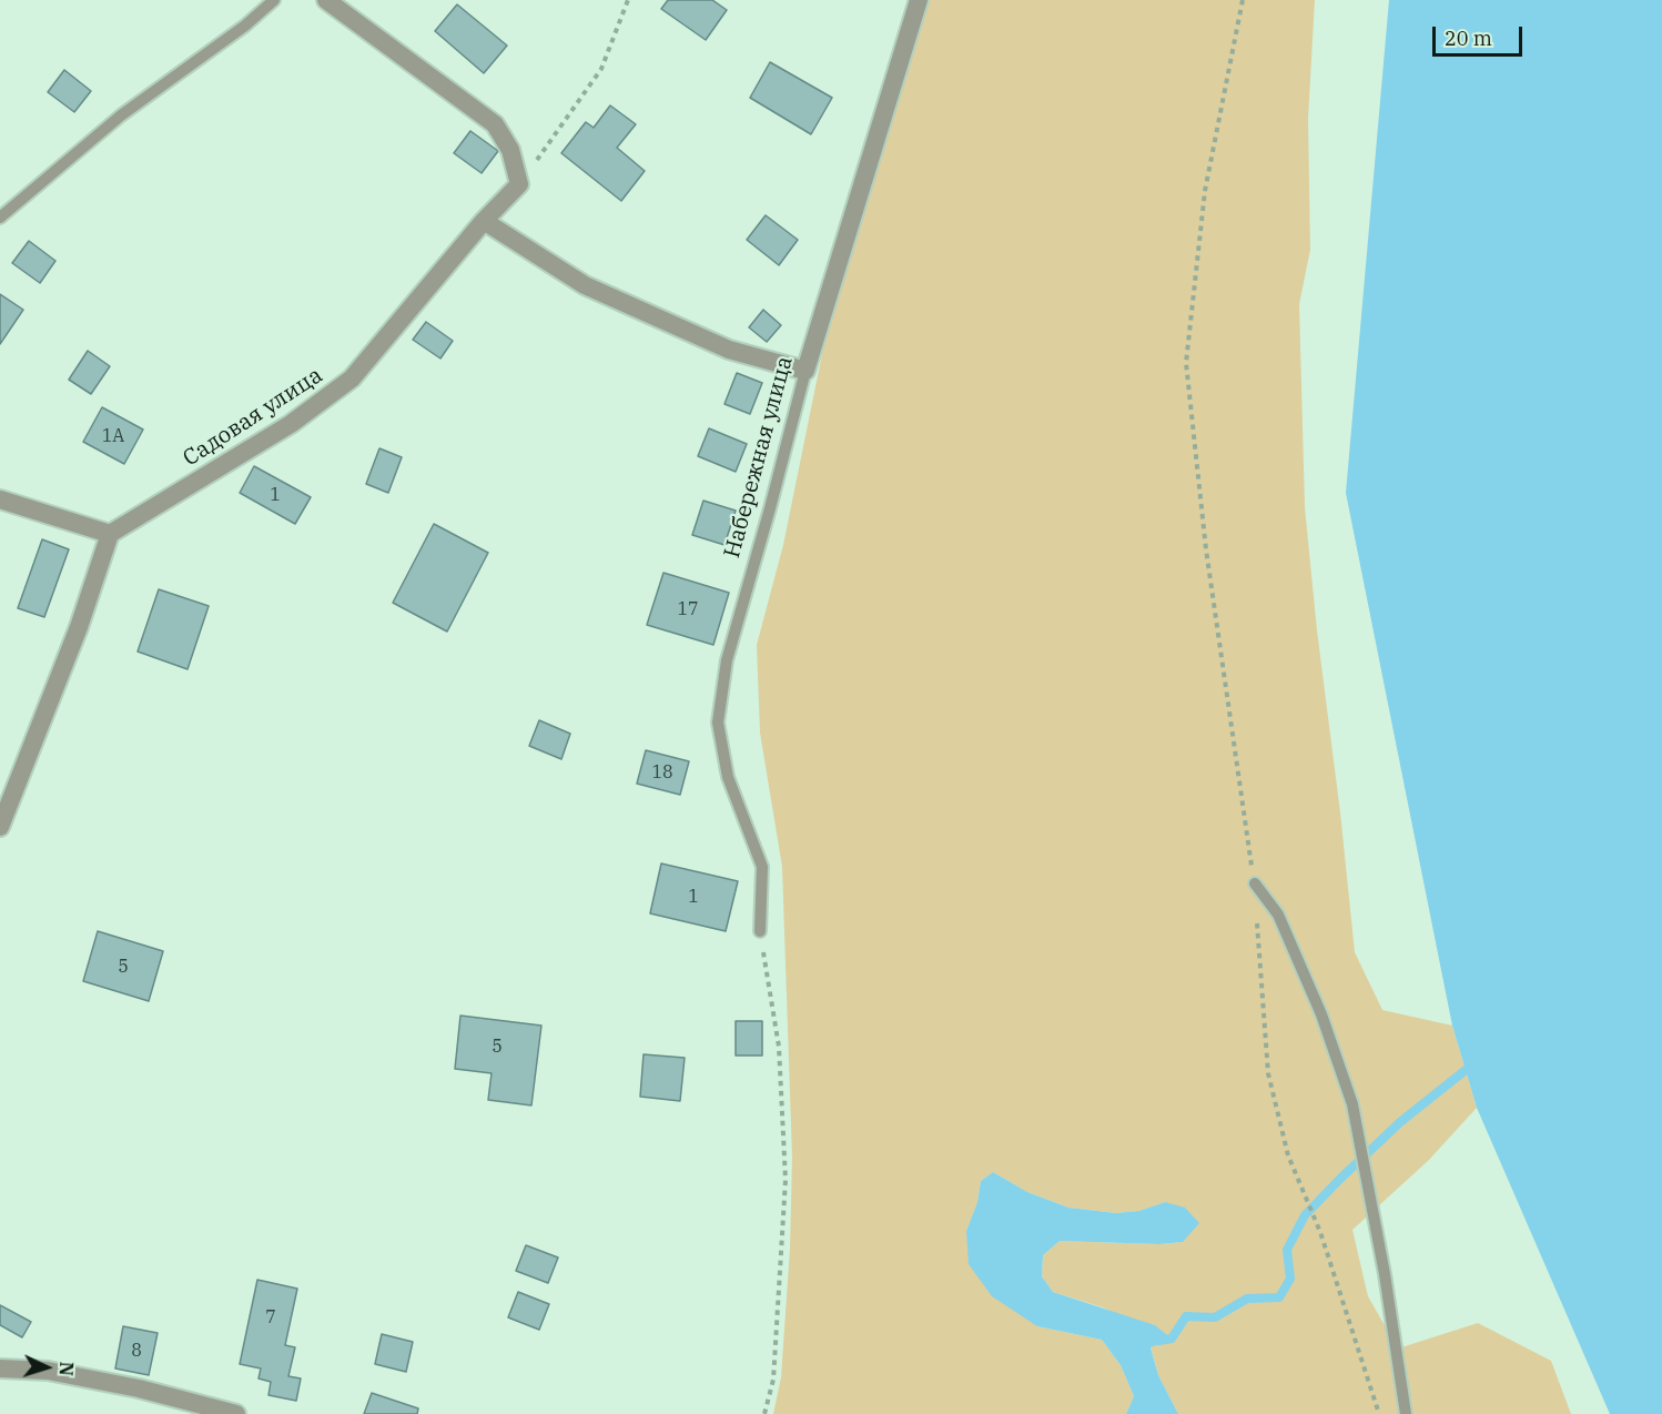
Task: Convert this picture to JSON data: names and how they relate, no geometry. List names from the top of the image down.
{
  "streets": {
    "street": ["Садовая улица", "Набережная улица"]
  },
  "house_numbers": [
    "1А",
    "1",
    "17",
    "18",
    "1",
    "5",
    "5",
    "7",
    "8"
  ],
  "scale_bar": "20 m",
  "north": "right"
}
